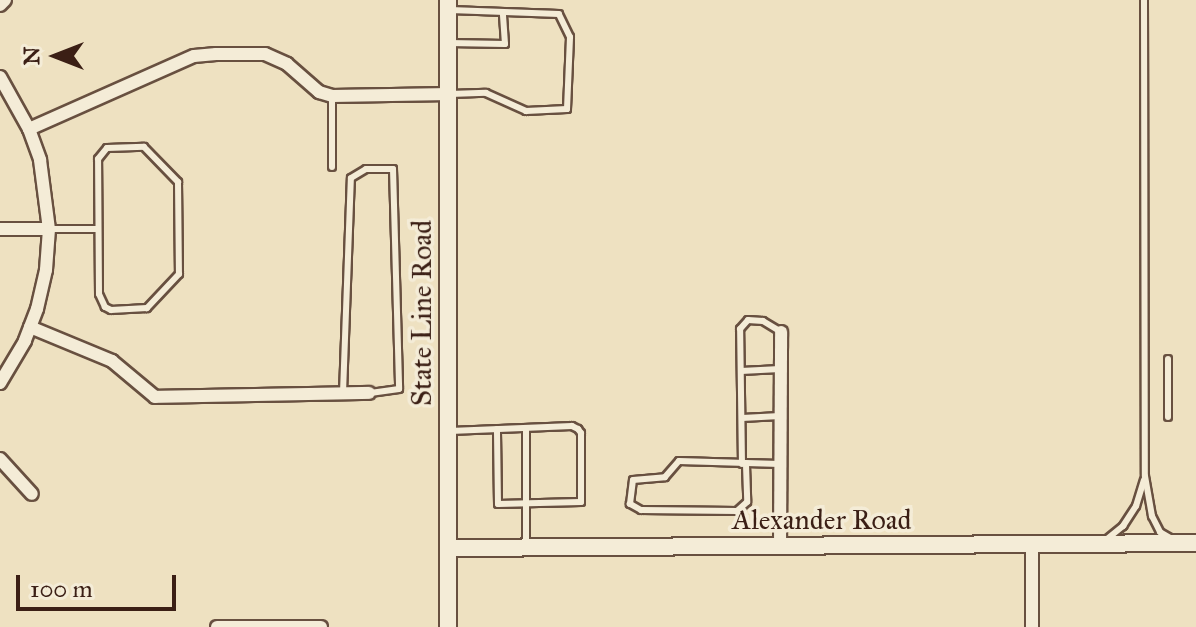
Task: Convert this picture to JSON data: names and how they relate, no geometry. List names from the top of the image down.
{
  "streets": {
    "street": ["State Line Road", "Alexander Road"]
  },
  "crossings": [
    ["State Line Road", "Alexander Road"]
  ],
  "scale_bar": "100 m",
  "north": "left"
}
